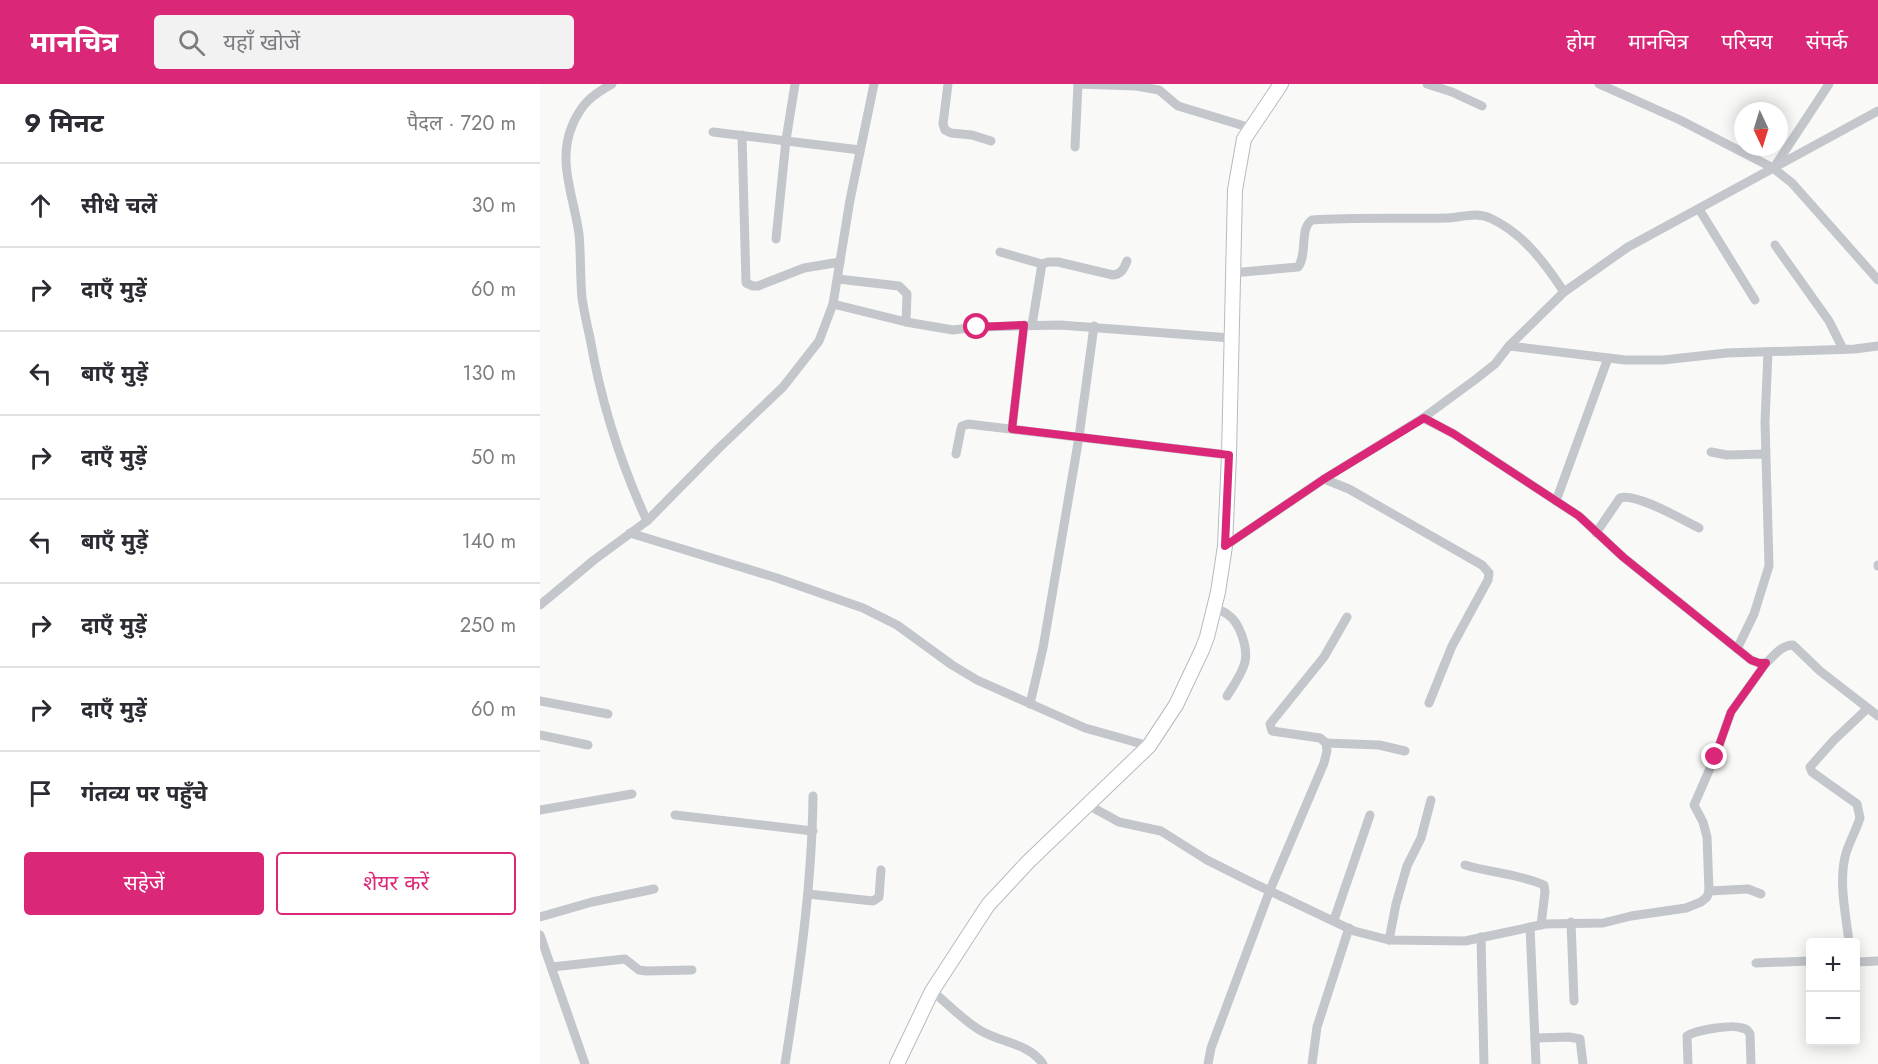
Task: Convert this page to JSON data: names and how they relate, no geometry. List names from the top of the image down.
{
  "north": "bottom",
  "page": {
    "header": "मानचित्र",
    "search": "यहाँ खोजें",
    "nav": [
      "होम",
      "मानचित्र",
      "परिचय",
      "संपर्क"
    ],
    "heading": ["9 मिनट", "पैदल · 720 m"],
    "list": [
      ["सीधे चलें", "30 m"],
      ["दाएँ मुड़ें", "60 m"],
      ["बाएँ मुड़ें", "130 m"],
      ["दाएँ मुड़ें", "50 m"],
      ["बाएँ मुड़ें", "140 m"],
      ["दाएँ मुड़ें", "250 m"],
      ["दाएँ मुड़ें", "60 m"],
      "गंतव्य पर पहुँचे"
    ],
    "buttons": ["सहेजें", "शेयर करें"],
    "map_buttons": ["+", "−"]
  }
}
